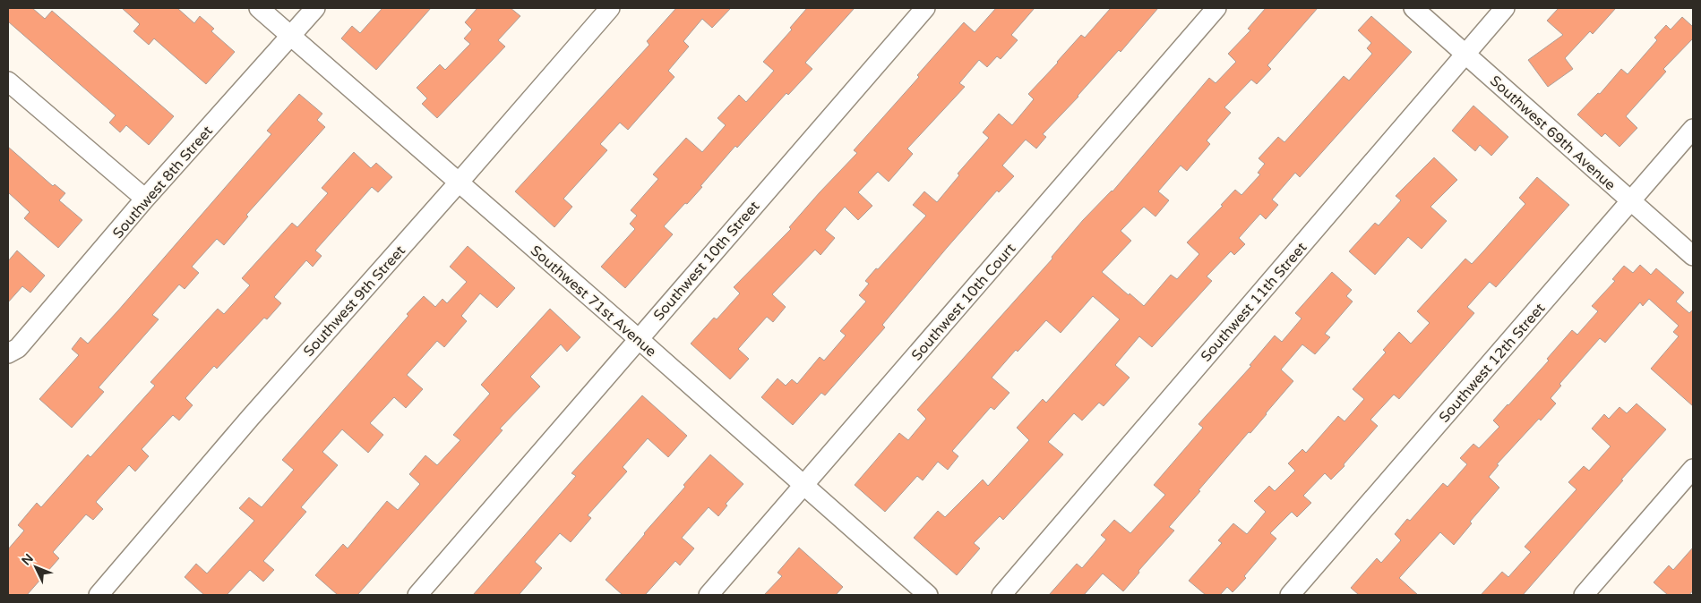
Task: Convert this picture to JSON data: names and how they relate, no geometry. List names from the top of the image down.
{
  "streets": {
    "street": [
      "Southwest 69th Avenue",
      "Southwest 8th Street",
      "Southwest 10th Street",
      "Southwest 9th Street",
      "Southwest 71st Avenue",
      "Southwest 10th Court",
      "Southwest 11th Street",
      "Southwest 12th Street"
    ]
  },
  "crossings": [
    ["Southwest 69th Avenue", "Southwest 11th Street"],
    ["Southwest 69th Avenue", "Southwest 12th Street"],
    ["Southwest 8th Street", "Southwest 71st Avenue"],
    ["Southwest 10th Street", "Southwest 71st Avenue"],
    ["Southwest 9th Street", "Southwest 71st Avenue"],
    ["Southwest 71st Avenue", "Southwest 10th Court"]
  ],
  "north": "top left"
}
